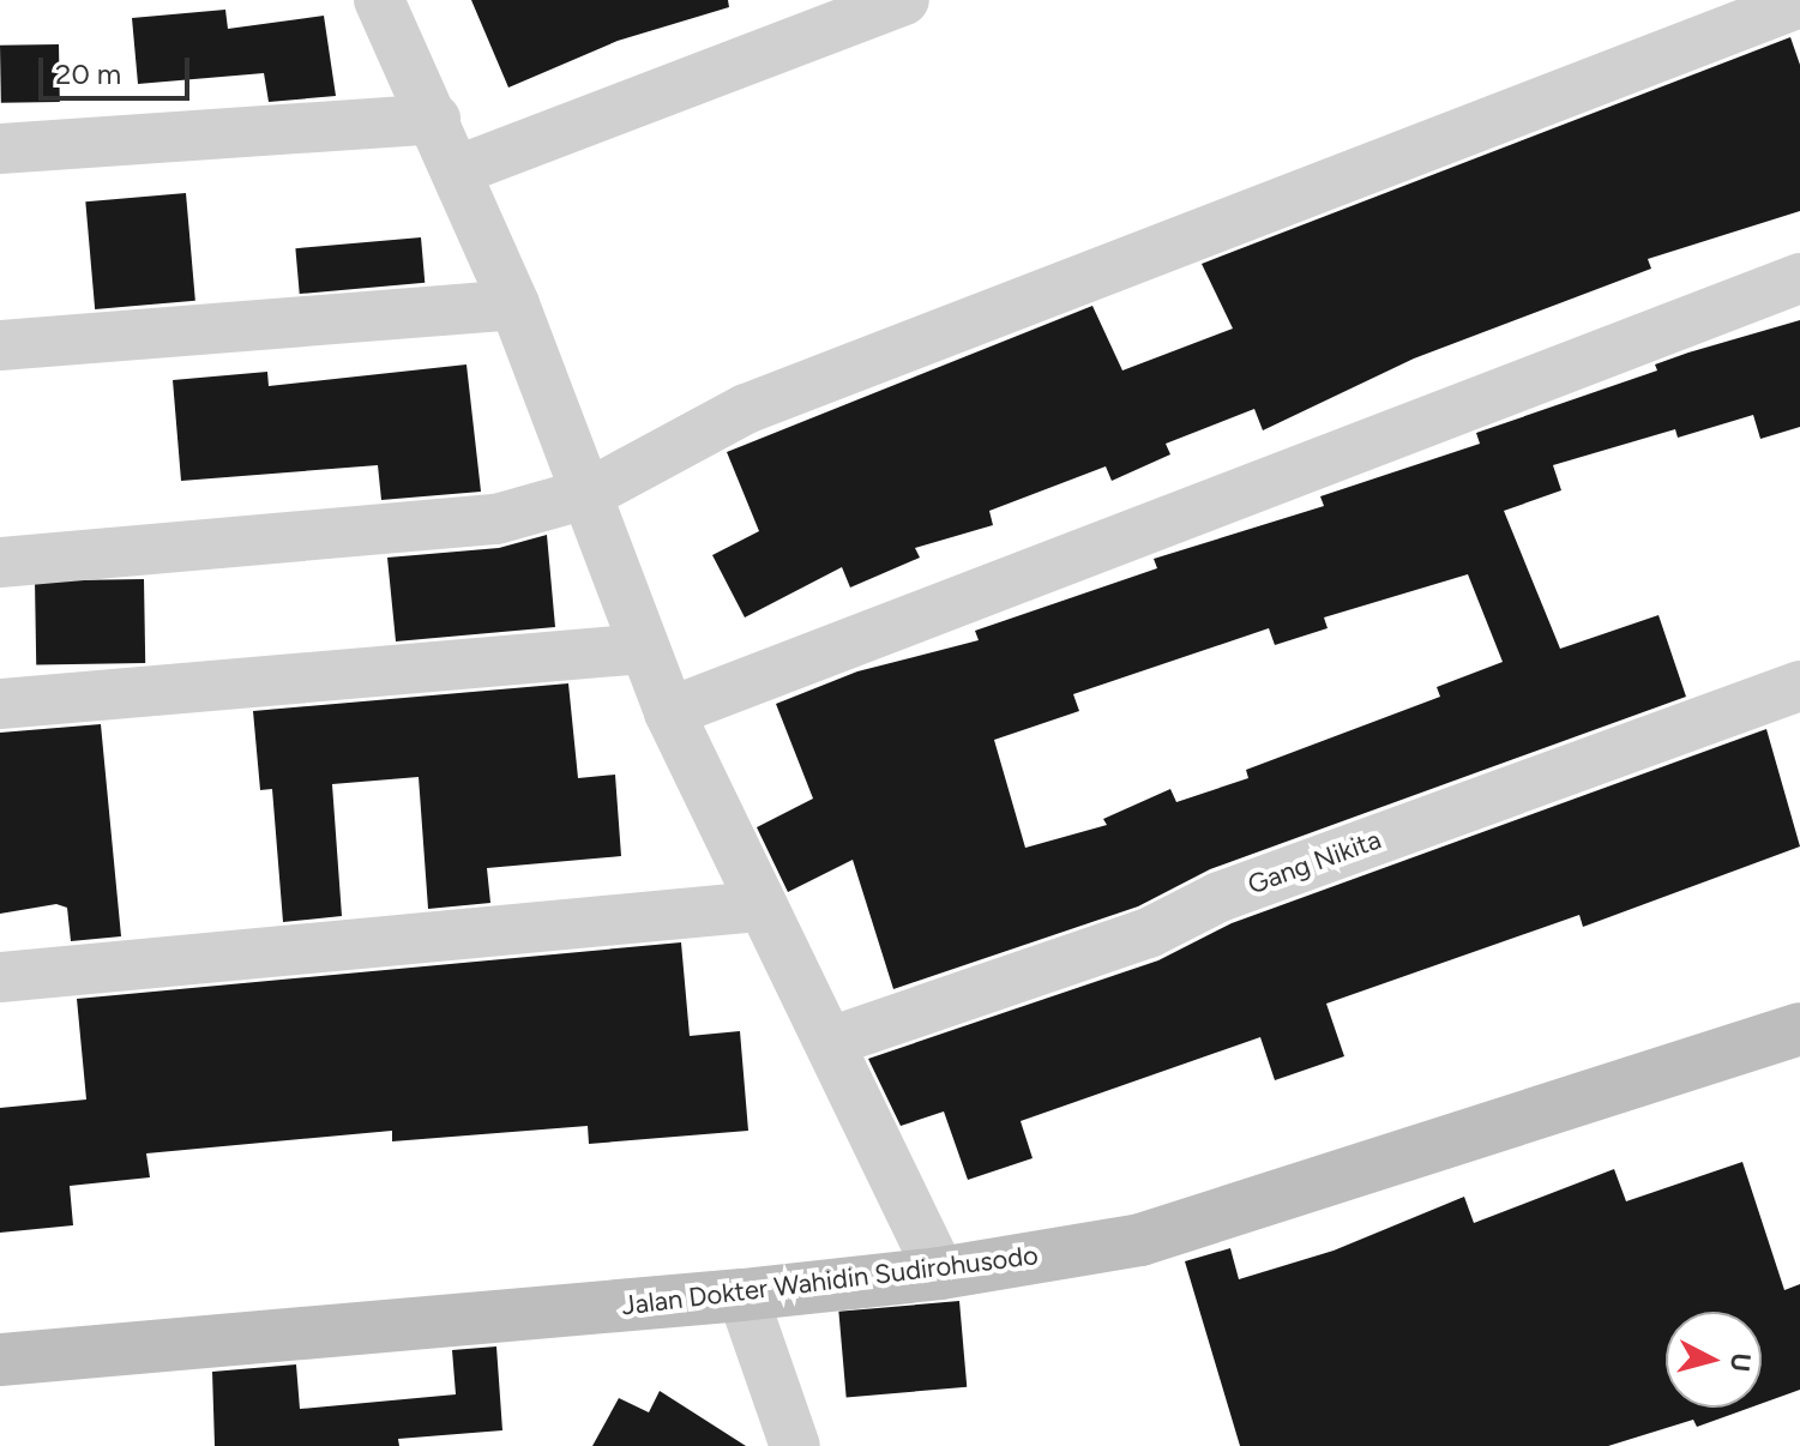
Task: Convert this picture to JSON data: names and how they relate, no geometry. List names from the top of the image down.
{
  "streets": {
    "street": ["Gang Nikita", "Jalan Dokter Wahidin Sudirohusodo"]
  },
  "scale_bar": "20 m",
  "north": "right"
}
